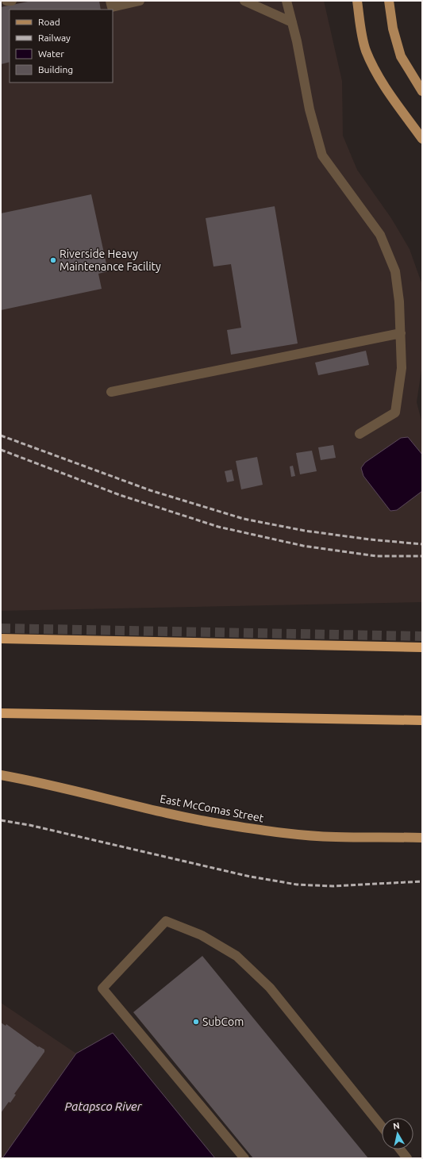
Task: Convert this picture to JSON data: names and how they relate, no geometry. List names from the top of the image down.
{
  "streets": {
    "main road": ["East McComas Street"]
  },
  "water": ["Patapsco River"],
  "places": ["Riverside Heavy Maintenance Facility", "SubCom"],
  "legend": [
    "Road",
    "Railway",
    "Water",
    "Building"
  ],
  "north": "top"
}
